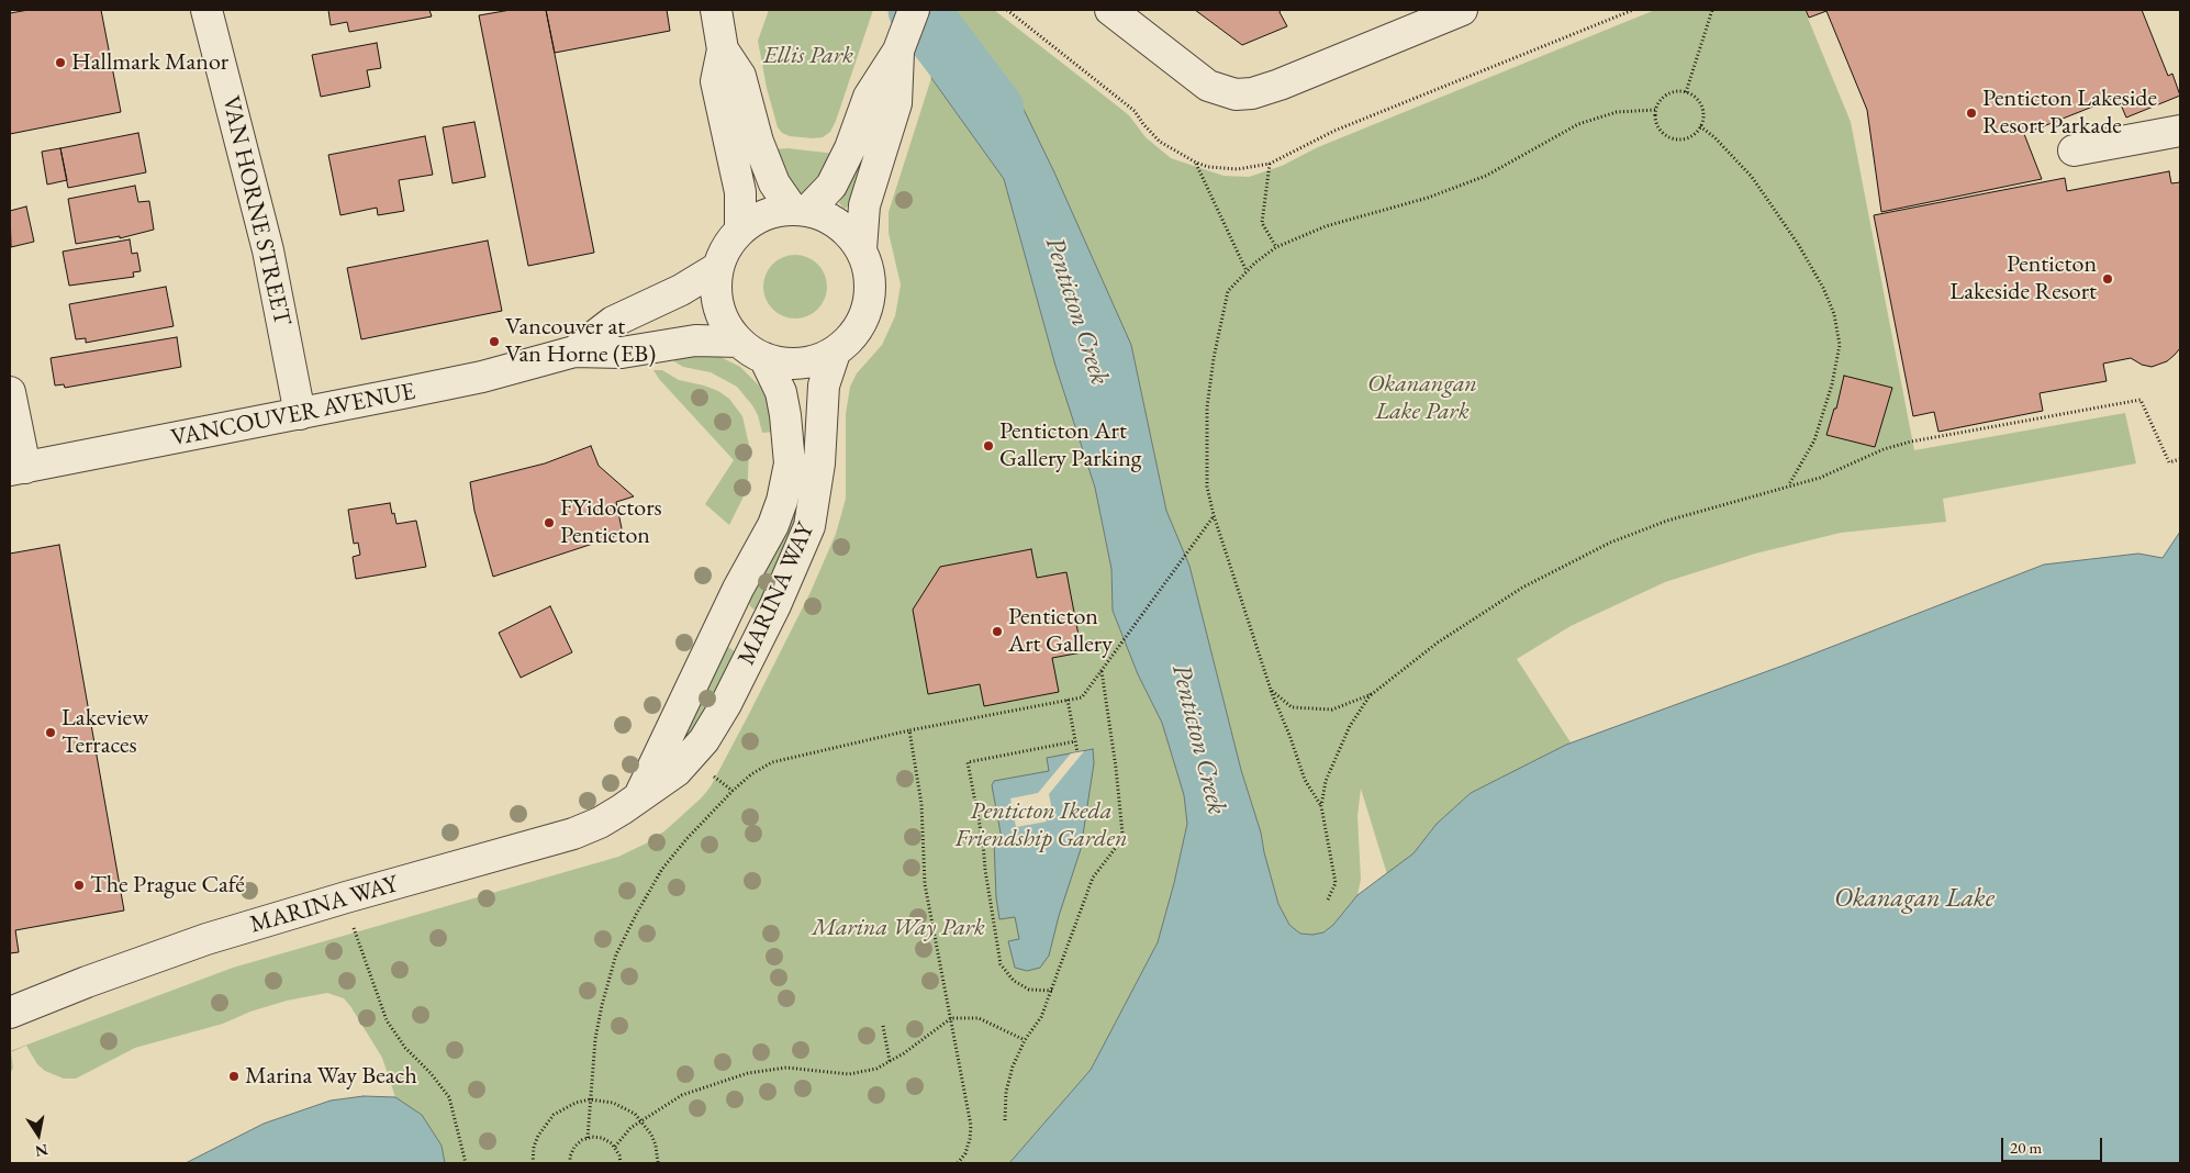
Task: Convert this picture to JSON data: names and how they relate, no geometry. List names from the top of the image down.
{
  "streets": {
    "street": ["VAN HORNE STREET", "VANCOUVER AVENUE", "MARINA WAY"]
  },
  "crossings": [
    ["VAN HORNE STREET", "VANCOUVER AVENUE"],
    ["VANCOUVER AVENUE", "MARINA WAY"]
  ],
  "water": ["Penticton Creek", "Okanagan Lake"],
  "parks": [
    "Ellis Park",
    "Okanangan Lake Park",
    "Penticton Ikeda Friendship Garden",
    "Marina Way Park"
  ],
  "places": [
    "Hallmark Manor",
    "Penticton Lakeside Resort Parkade",
    "Penticton Lakeside Resort",
    "Vancouver at Van Horne (EB)",
    "Penticton Art Gallery Parking",
    "FYidoctors Penticton",
    "Penticton Art Gallery",
    "Lakeview Terraces",
    "The Prague Café",
    "Marina Way Beach"
  ],
  "scale_bar": "20 m",
  "north": "bottom"
}
